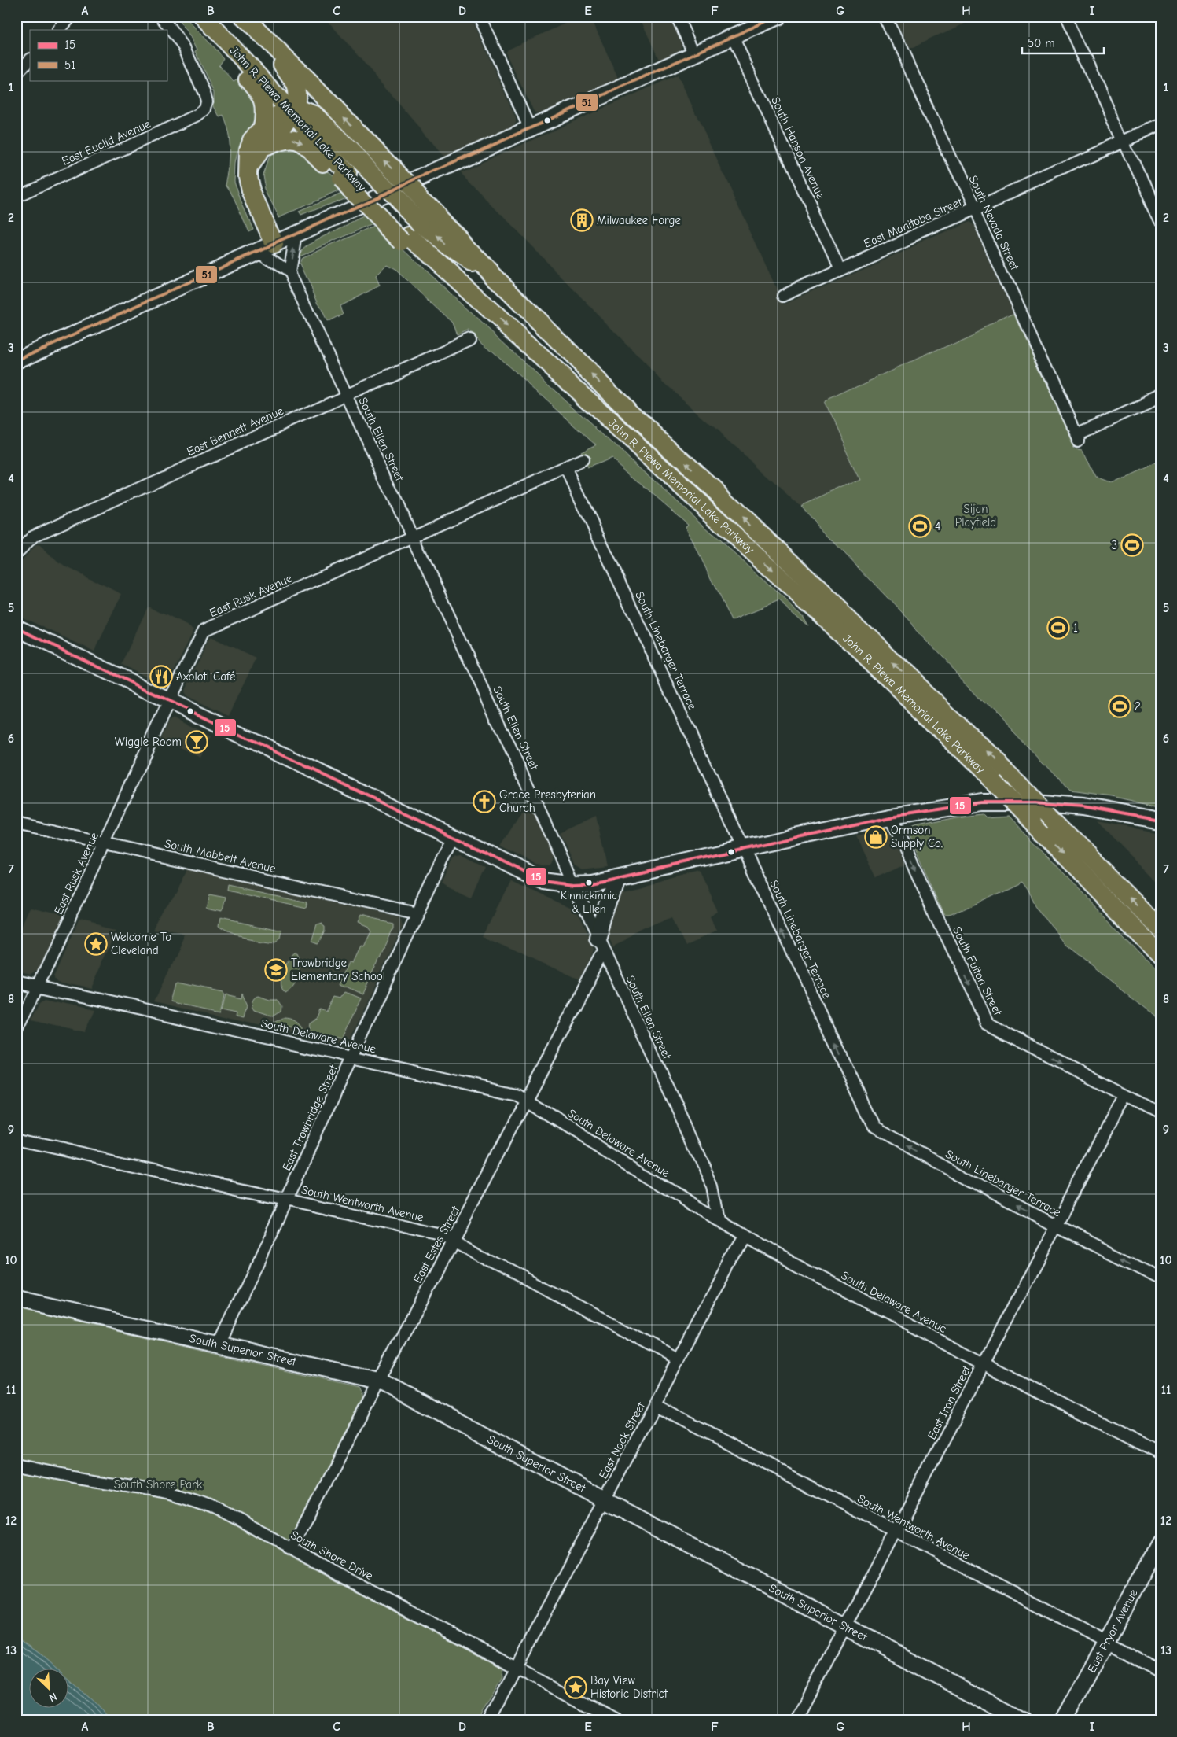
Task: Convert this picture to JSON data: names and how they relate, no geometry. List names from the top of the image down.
{
  "streets": {
    "main road": ["John R. Plewa Memorial Lake Parkway", "South Superior Street", "East Pryor Avenue"],
    "street": [
      "East Euclid Avenue",
      "South Hanson Avenue",
      "East Manitoba Street",
      "South Nevada Street",
      "East Bennett Avenue",
      "South Ellen Street",
      "East Rusk Avenue",
      "South Linebarger Terrace",
      "South Mabbett Avenue",
      "South Fulton Street",
      "South Delaware Avenue",
      "East Trowbridge Street",
      "South Wentworth Avenue",
      "East Estes Street",
      "East Iron Street",
      "East Nock Street",
      "South Shore Drive"
    ]
  },
  "crossings": [
    ["South Hanson Avenue", "East Manitoba Street"],
    ["East Manitoba Street", "South Nevada Street"],
    ["East Bennett Avenue", "South Ellen Street"],
    ["South Ellen Street", "East Rusk Avenue"],
    ["South Ellen Street", "South Delaware Avenue"],
    ["South Ellen Street", "East Estes Street"],
    ["East Rusk Avenue", "South Linebarger Terrace"],
    ["East Rusk Avenue", "South Mabbett Avenue"],
    ["East Rusk Avenue", "South Delaware Avenue"],
    ["South Linebarger Terrace", "East Iron Street"],
    ["South Mabbett Avenue", "East Trowbridge Street"],
    ["South Fulton Street", "East Iron Street"],
    ["South Delaware Avenue", "East Trowbridge Street"],
    ["South Delaware Avenue", "East Estes Street"],
    ["South Delaware Avenue", "East Iron Street"],
    ["South Delaware Avenue", "East Nock Street"],
    ["East Trowbridge Street", "South Wentworth Avenue"],
    ["East Trowbridge Street", "South Superior Street"],
    ["South Wentworth Avenue", "East Estes Street"],
    ["South Wentworth Avenue", "East Iron Street"],
    ["South Wentworth Avenue", "East Nock Street"],
    ["South Wentworth Avenue", "East Pryor Avenue"],
    ["East Estes Street", "South Superior Street"],
    ["East Estes Street", "South Shore Drive"],
    ["South Superior Street", "East Iron Street"],
    ["South Superior Street", "East Nock Street"],
    ["East Nock Street", "South Shore Drive"]
  ],
  "one_way": ["South Linebarger Terrace", "South Fulton Street"],
  "parks": ["Sijan Playfield", "South Shore Park"],
  "places": {
    "building": ["Milwaukee Forge"],
    "sports": [
      "4",
      "3",
      "1",
      "2"
    ],
    "restaurant": ["Axolotl Café"],
    "bar": ["Wiggle Room"],
    "church": ["Grace Presbyterian Church"],
    "shop": ["Ormson Supply Co."],
    "other": ["Kinnickinnic & Ellen"],
    "place": ["Welcome To Cleveland", "Bay View Historic District"],
    "school or university": ["Trowbridge Elementary School"]
  },
  "lines": ["transit line 51", "transit line 15"],
  "legend": ["15", "51"],
  "scale_bar": "50 m",
  "north": "bottom right",
  "grid": {
    "columns": [
      "A",
      "B",
      "C",
      "D",
      "E",
      "F",
      "G",
      "H",
      "I"
    ],
    "rows": [
      "1",
      "2",
      "3",
      "4",
      "5",
      "6",
      "7",
      "8",
      "9",
      "10",
      "11",
      "12",
      "13"
    ]
  }
}
